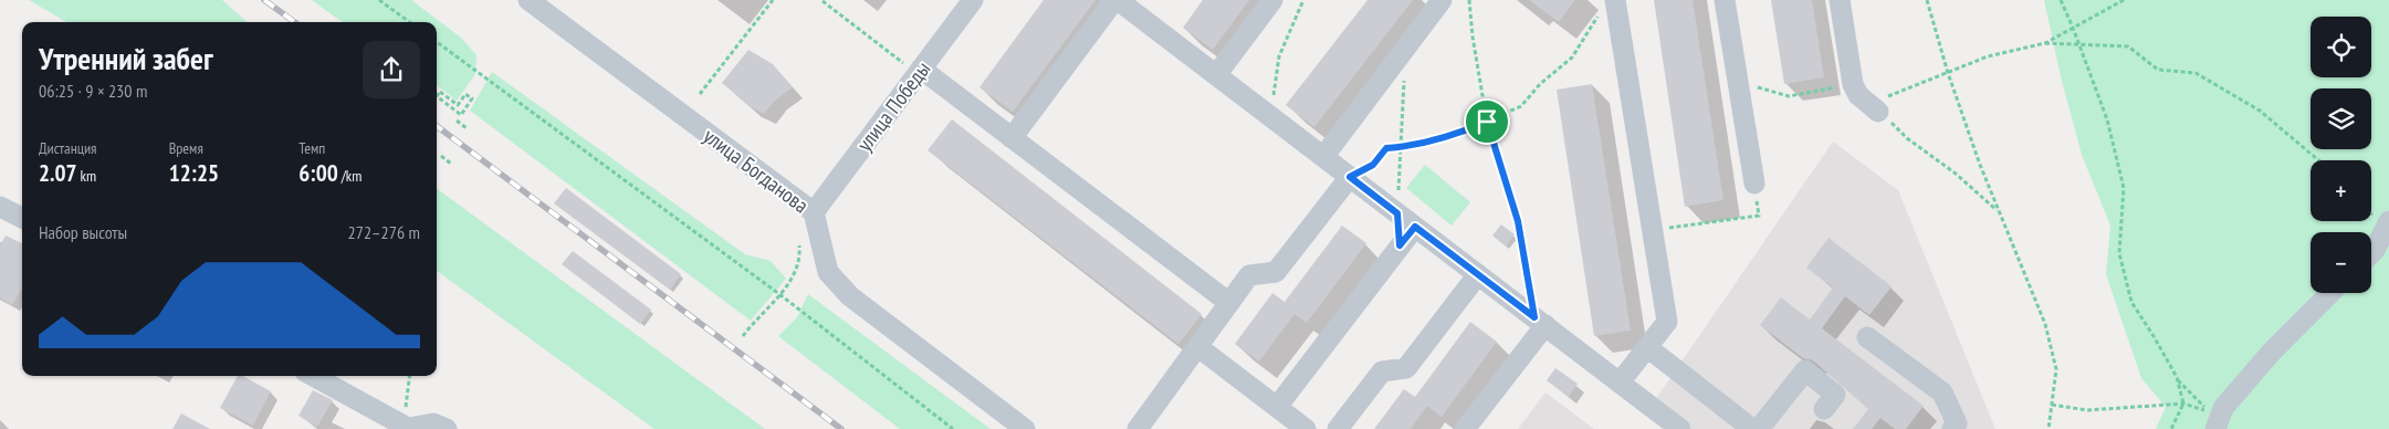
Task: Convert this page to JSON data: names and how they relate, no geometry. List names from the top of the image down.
{
  "streets": {
    "street": ["улица Победы", "улица Богданова"]
  },
  "crossings": [
    ["улица Победы", "улица Богданова"]
  ],
  "page": {
    "map_buttons": ["+", "−"],
    "heading": ["Утренний забег", "06:25 · 9 × 230 m"],
    "stats": [
      ["Дистанция", "2.07 km"],
      ["Время", "12:25"],
      ["Темп", "6:00 /km"]
    ],
    "chart": ["Набор высоты", "272–276 m"]
  }
}
